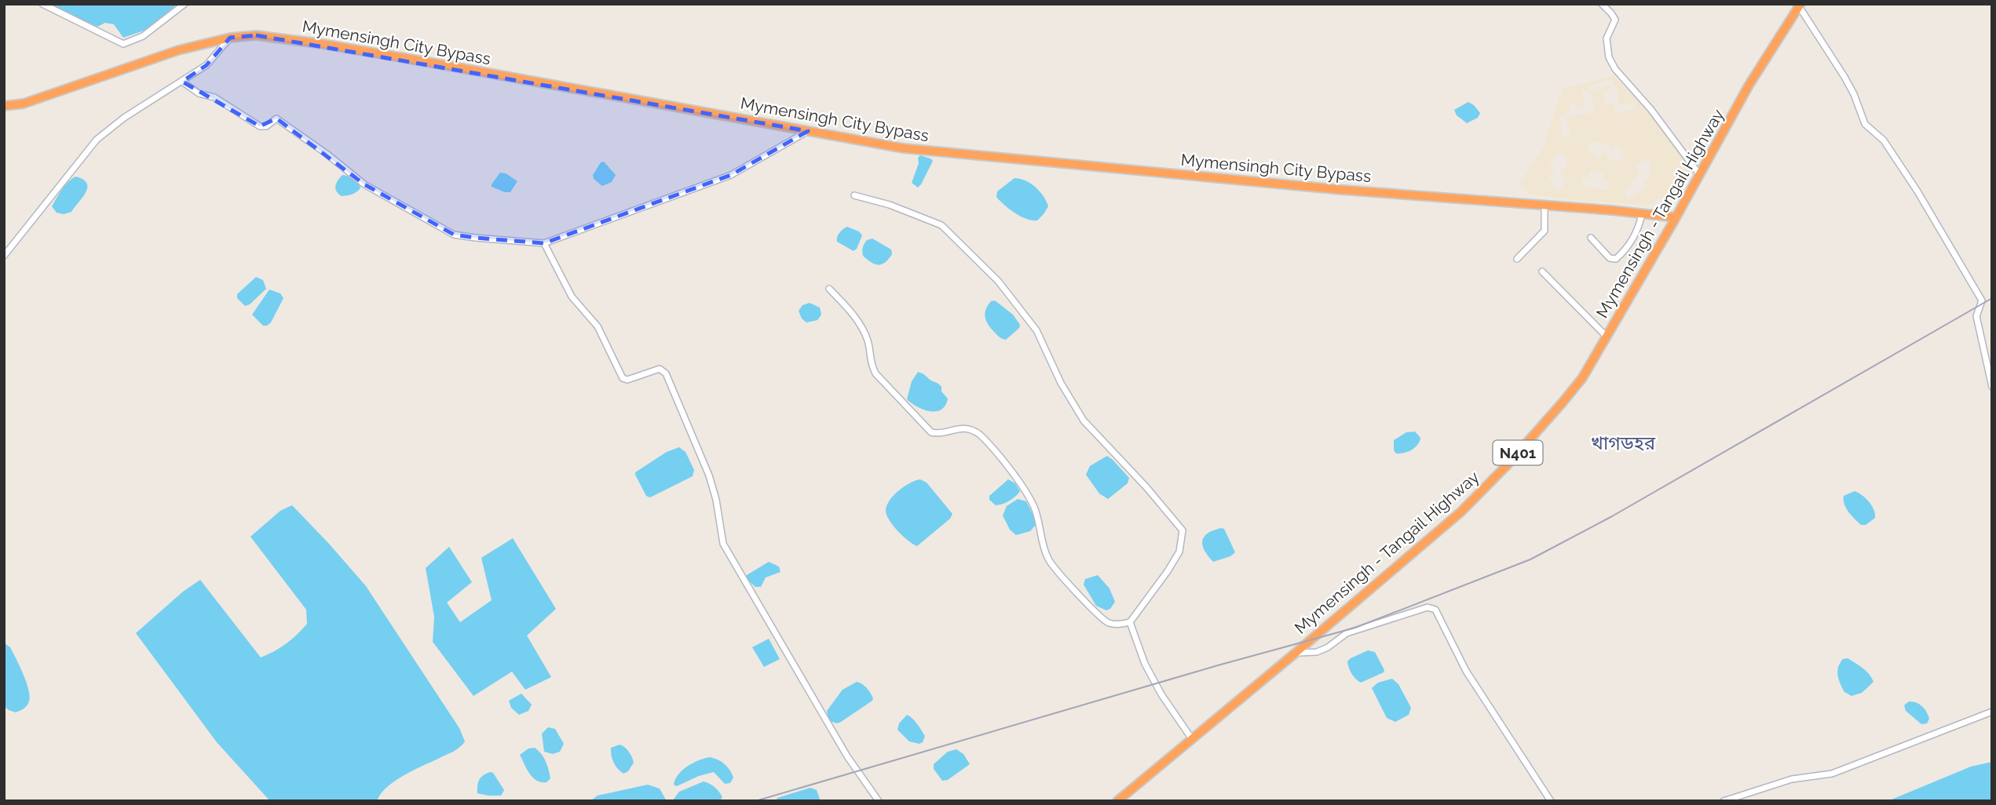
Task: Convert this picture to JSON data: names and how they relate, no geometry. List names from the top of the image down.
{
  "streets": {
    "highway": ["Mymensingh City Bypass", "Mymensingh - Tangail Highway", "N401"]
  },
  "crossings": [
    ["Mymensingh City Bypass", "Mymensingh - Tangail Highway"]
  ],
  "districts": ["খাগডহর"]
}
